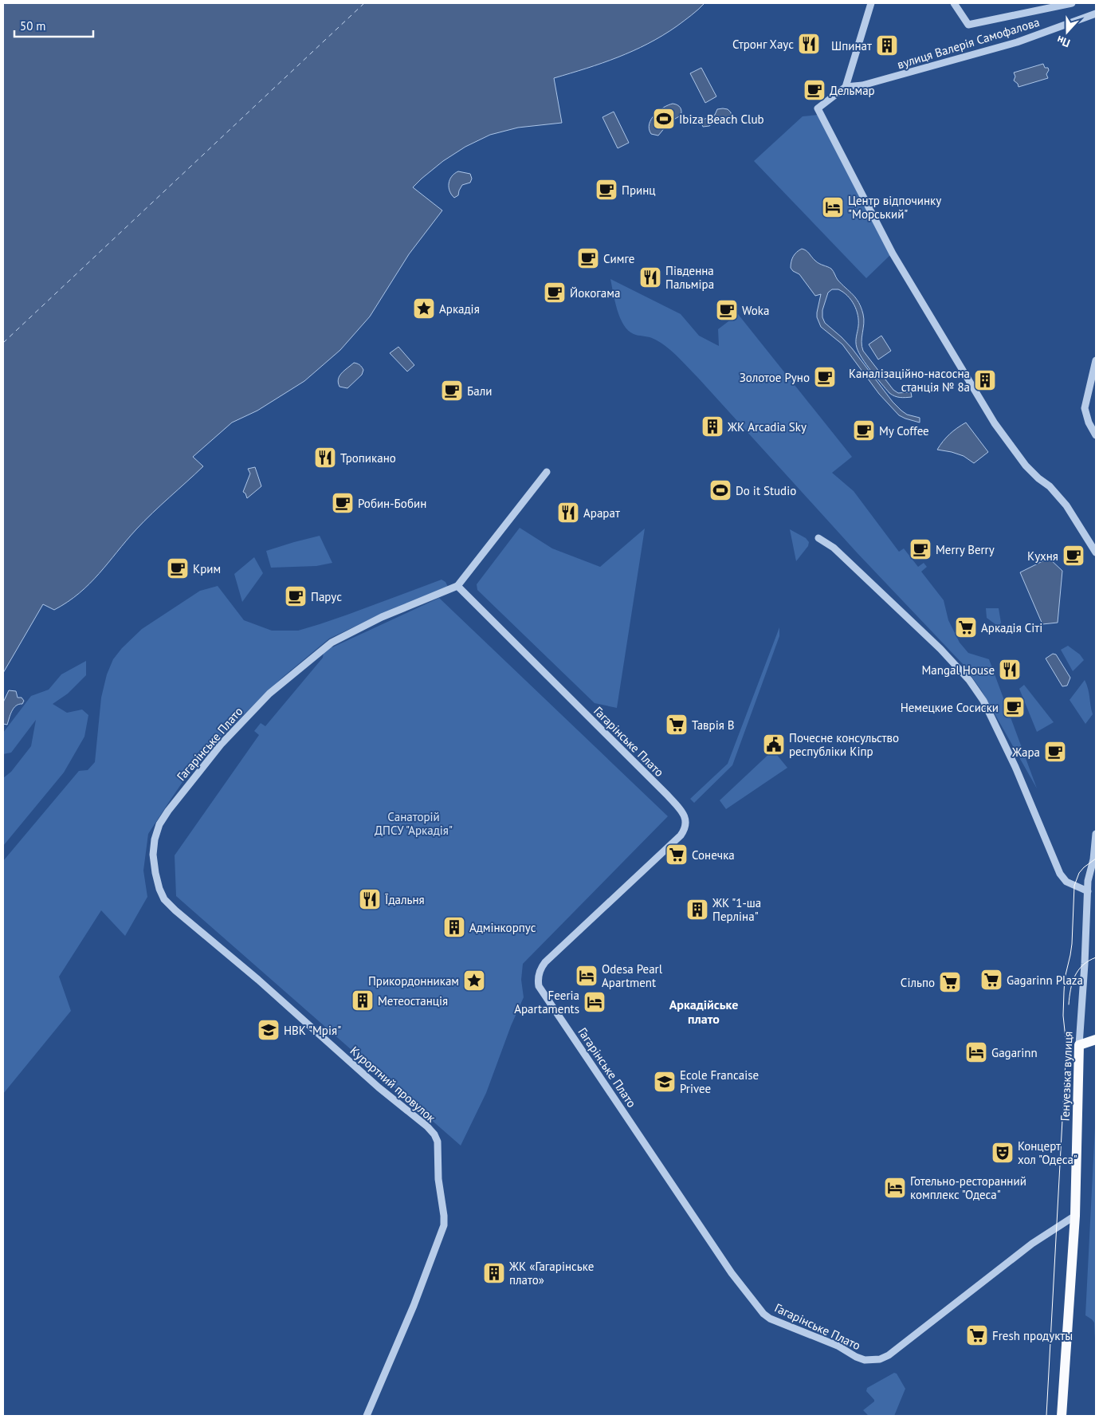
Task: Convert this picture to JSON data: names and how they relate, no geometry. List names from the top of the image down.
{
  "streets": {
    "main road": ["Генуезька вулиця"],
    "street": ["вулиця Валерія Самофалова", "Гагарінське Плато", "Курортний провулок"]
  },
  "crossings": [
    ["Гагарінське Плато", "Генуезька вулиця"],
    ["Гагарінське Плато", "Курортний провулок"]
  ],
  "districts": ["Аркадійське плато"],
  "parks": ["Санаторій ДПСУ \"Аркадія\""],
  "places": {
    "restaurant": [
      "Стронг Хаус",
      "Південна Пальміра",
      "Тропикано",
      "Арарат",
      "Mangal House",
      "Їдальня"
    ],
    "building": [
      "Шпинат",
      "Каналізаційно-насосна станція № 8а",
      "ЖК Arcadia Sky",
      "ЖК \"1-ша Перліна\"",
      "Адмінкорпус",
      "Метеостанція",
      "ЖК «Гагарінське плато»"
    ],
    "cafe": [
      "Дельмар",
      "Принц",
      "Симге",
      "Йокогама",
      "Woka",
      "Золотое Руно",
      "Бали",
      "My Coffee",
      "Робин-Бобин",
      "Merry Berry",
      "Кухня",
      "Крим",
      "Парус",
      "Немецкие Сосиски",
      "Жара"
    ],
    "sports": ["Ibiza Beach Club", "Do it Studio"],
    "hotel": [
      "Центр відпочинку \"Морський\"",
      "Odesa Pearl Apartment",
      "Feeria Apartaments",
      "Gagarinn",
      "Готельно-ресторанний комплекс \"Одеса\""
    ],
    "place": ["Аркадія", "Прикордонникам"],
    "supermarket": [
      "Аркадія Сіті",
      "Таврія В",
      "Сонечка",
      "Gagarinn Plaza",
      "Сільпо",
      "Fresh продукты"
    ],
    "public building": ["Почесне консульство республіки Кіпр"],
    "school or university": ["НВК \"Мрія\"", "Ecole Francaise Privee"],
    "theatre": ["Концерт хол \"Одеса\""]
  },
  "scale_bar": "50 m",
  "north": "bottom"
}
